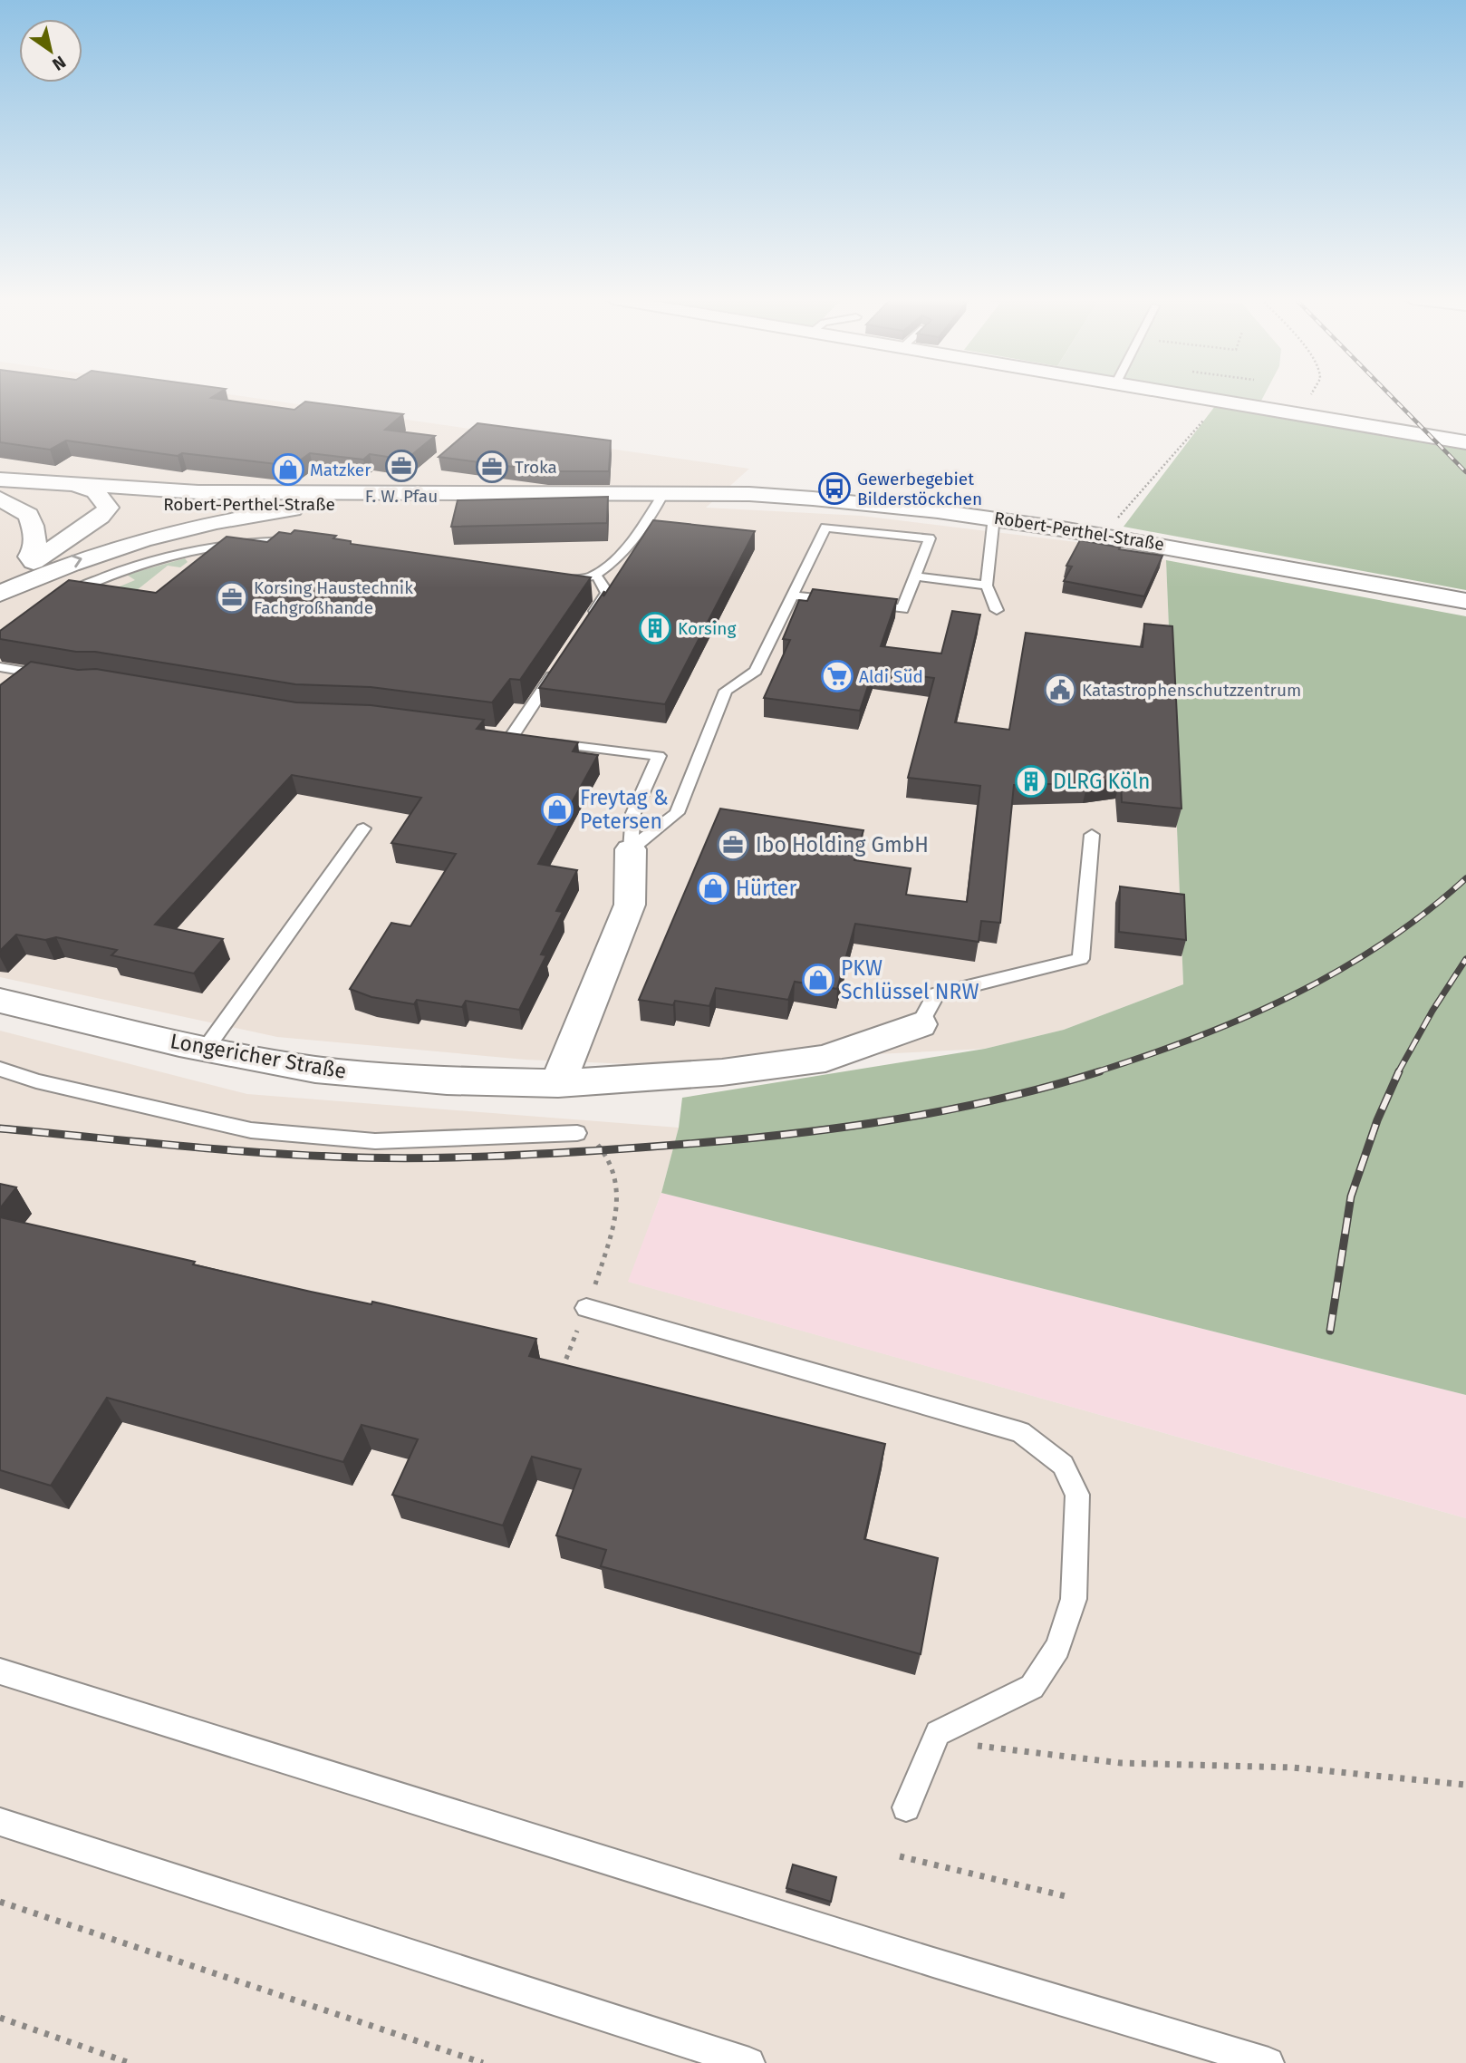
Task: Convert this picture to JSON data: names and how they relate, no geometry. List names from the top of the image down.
{
  "streets": {
    "main road": ["Robert-Perthel-Straße", "Longericher Straße"]
  },
  "places": {
    "office": [
      "F. W. Pfau",
      "Troka",
      "Korsing Haustechnik Fachgroßhande",
      "Ibo Holding GmbH"
    ],
    "shop": [
      "Matzker",
      "Freytag & Petersen",
      "Hürter",
      "PKW Schlüssel NRW"
    ],
    "bus stop": ["Gewerbegebiet Bilderstöckchen"],
    "building": ["Korsing", "DLRG Köln"],
    "supermarket": ["Aldi Süd"],
    "public building": ["Katastrophenschutzzentrum"]
  },
  "north": "bottom right"
}
